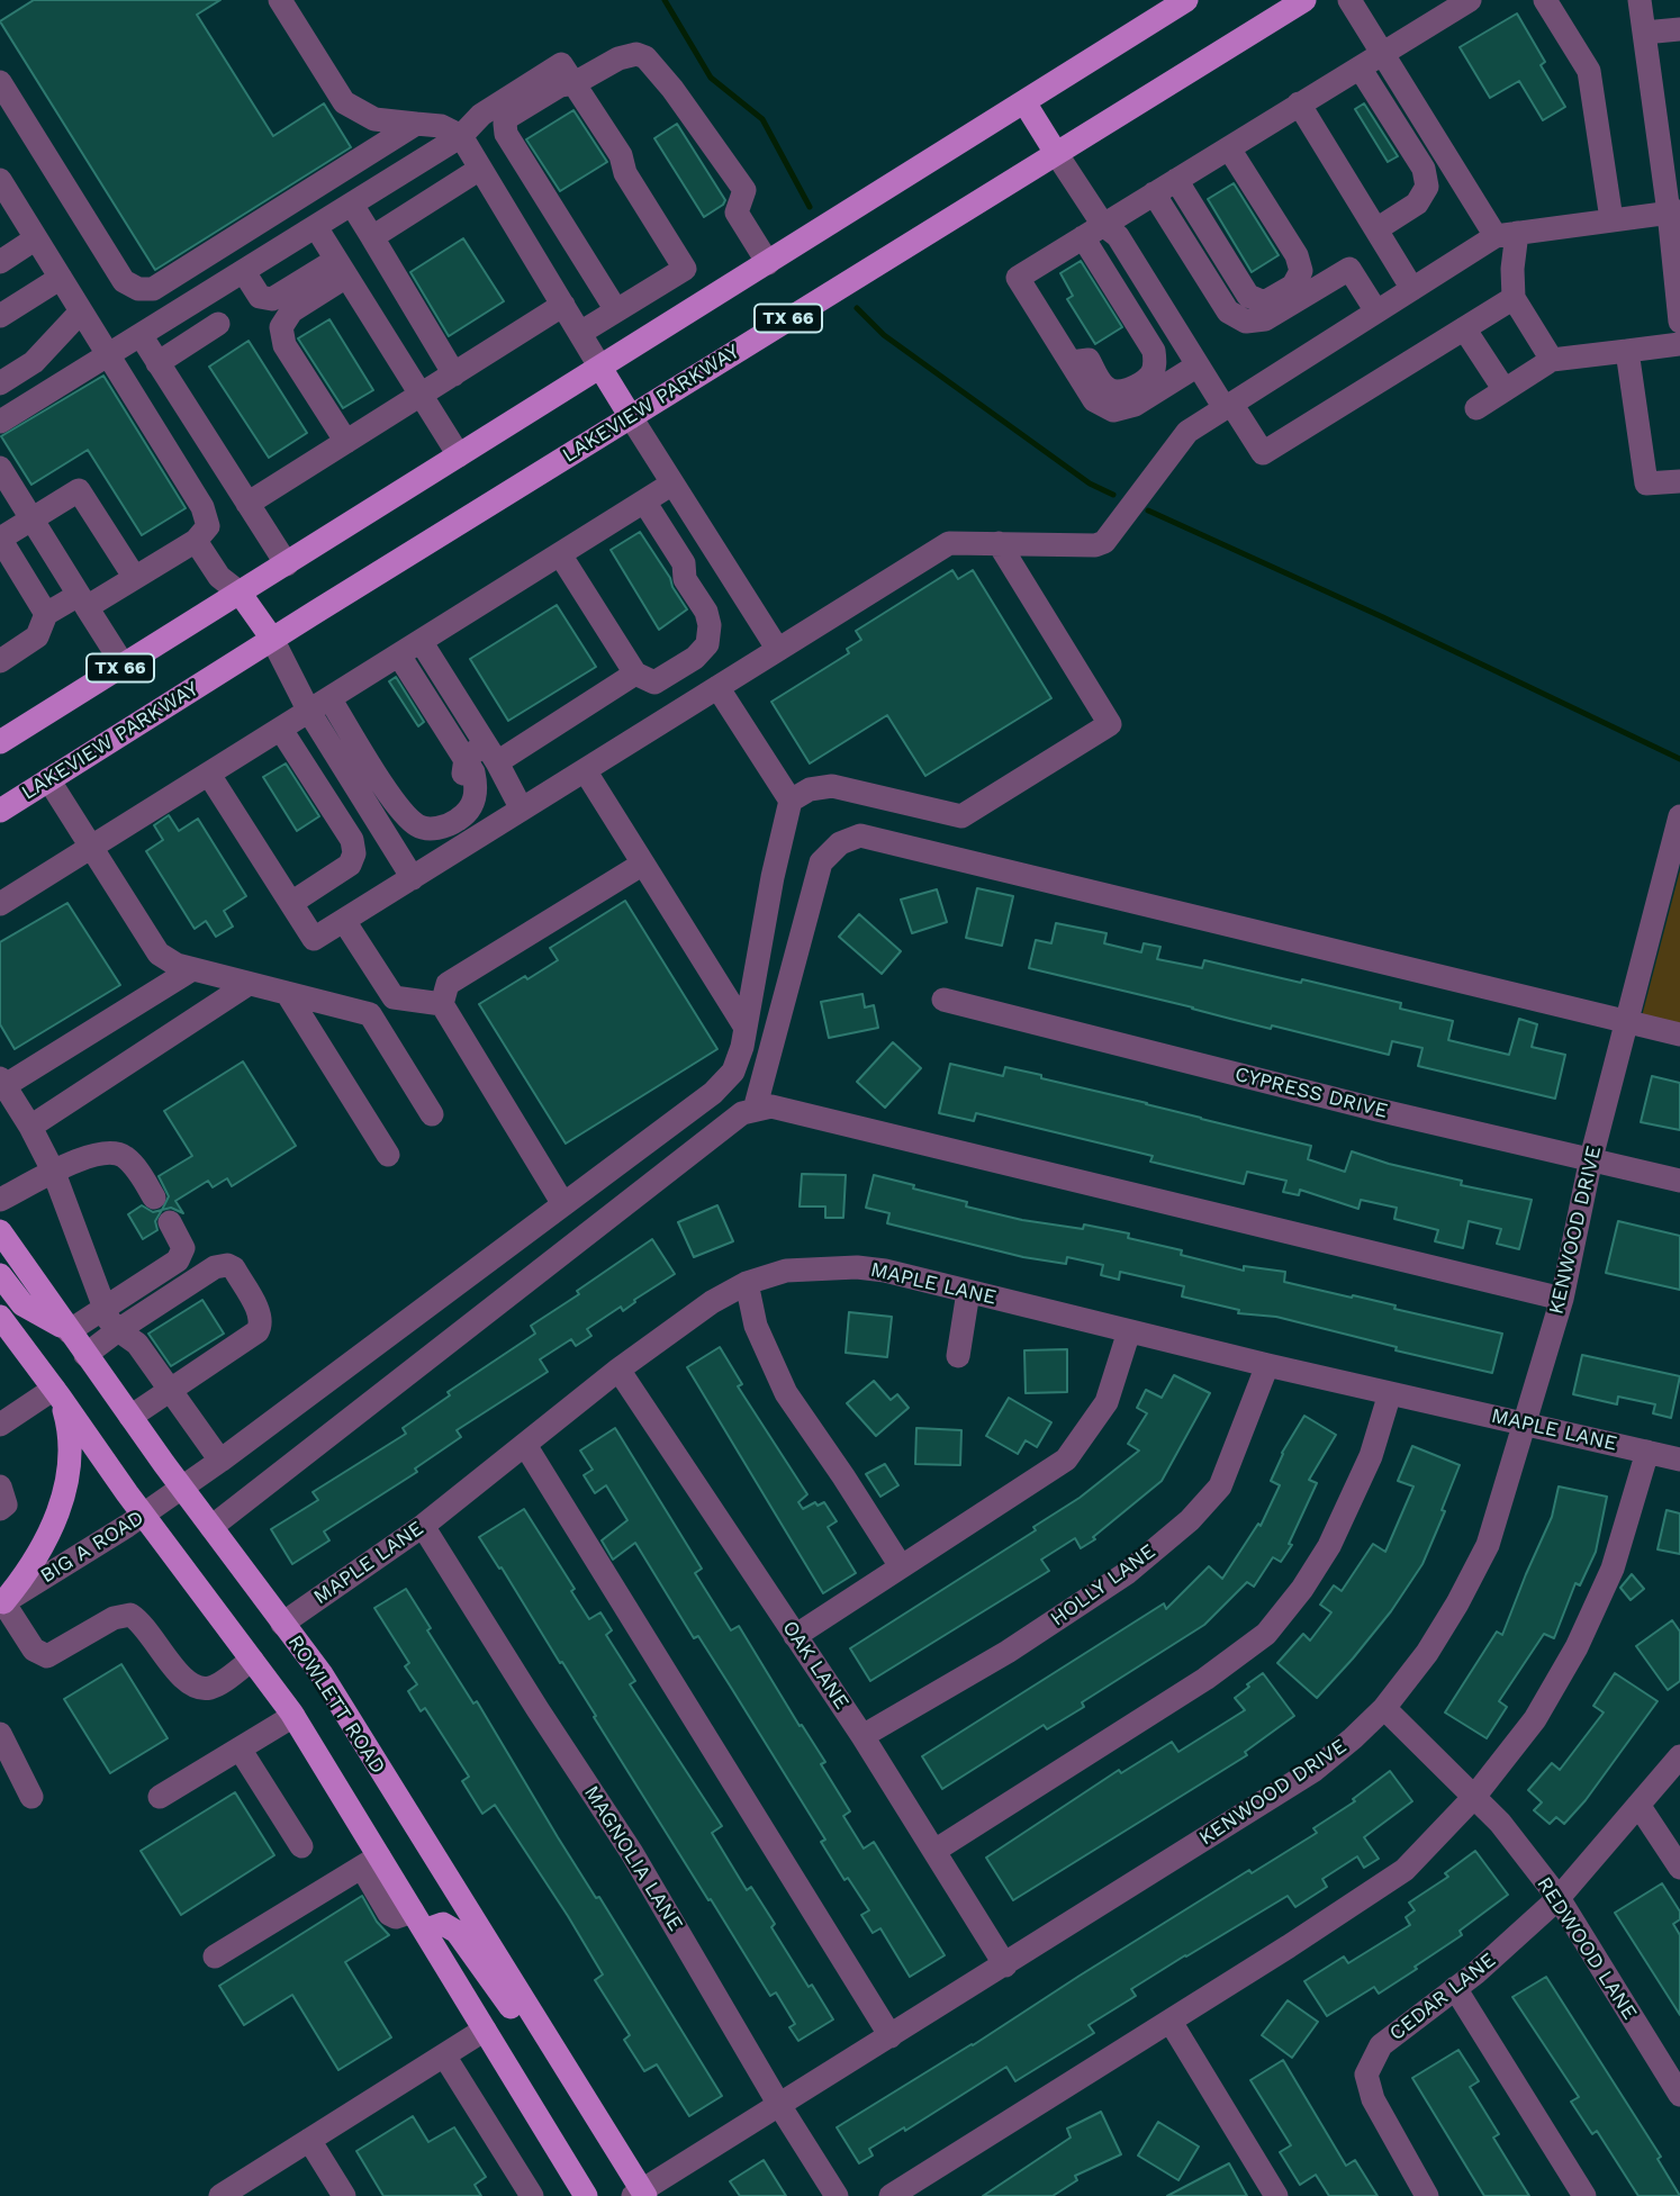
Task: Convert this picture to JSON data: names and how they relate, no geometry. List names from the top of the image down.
{
  "streets": {
    "main road": ["TX 66", "LAKEVIEW PARKWAY", "ROWLETT ROAD"],
    "street": [
      "CYPRESS DRIVE",
      "KENWOOD DRIVE",
      "MAPLE LANE",
      "BIG A ROAD",
      "HOLLY LANE",
      "OAK LANE",
      "MAGNOLIA LANE",
      "REDWOOD LANE",
      "CEDAR LANE"
    ]
  },
  "crossings": [
    ["CYPRESS DRIVE", "KENWOOD DRIVE"],
    ["KENWOOD DRIVE", "MAPLE LANE"],
    ["KENWOOD DRIVE", "OAK LANE"],
    ["KENWOOD DRIVE", "ROWLETT ROAD"],
    ["KENWOOD DRIVE", "MAGNOLIA LANE"],
    ["KENWOOD DRIVE", "REDWOOD LANE"],
    ["MAPLE LANE", "HOLLY LANE"],
    ["MAPLE LANE", "OAK LANE"],
    ["MAPLE LANE", "ROWLETT ROAD"],
    ["MAPLE LANE", "MAGNOLIA LANE"],
    ["BIG A ROAD", "ROWLETT ROAD"],
    ["HOLLY LANE", "OAK LANE"],
    ["REDWOOD LANE", "CEDAR LANE"]
  ]
}
